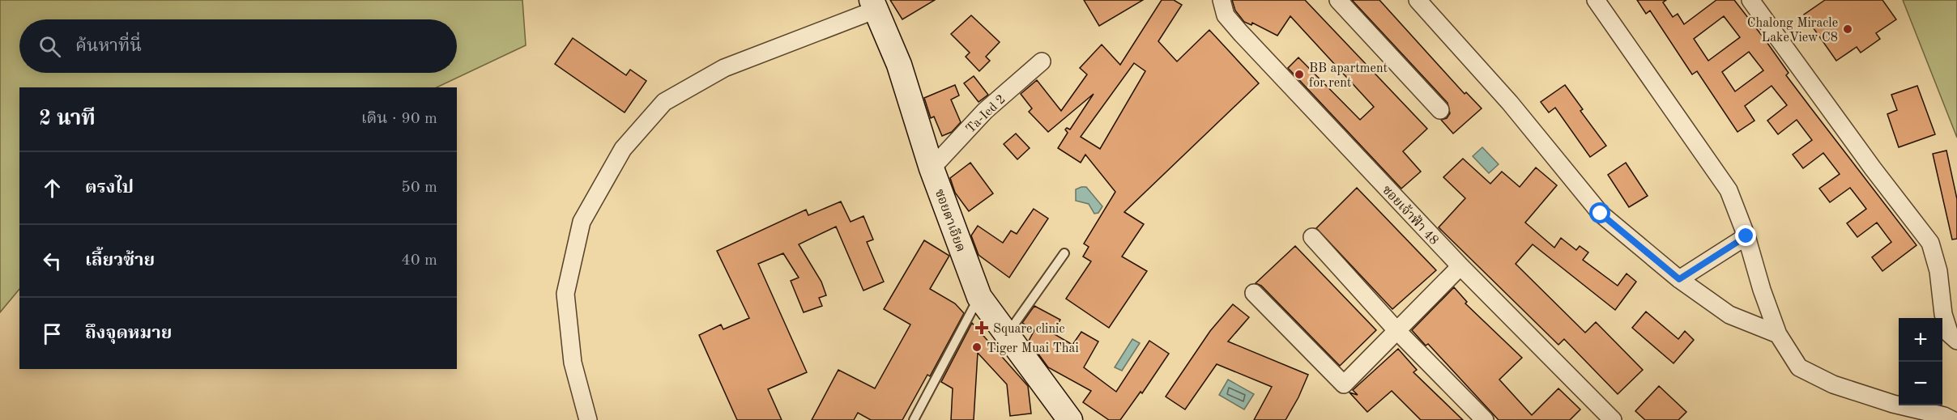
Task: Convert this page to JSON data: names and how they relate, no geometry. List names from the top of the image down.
{
  "streets": {
    "street": ["Ta-Ied 2", "ซอยเจ้าฟ้า 48", "ซอยตาเอียด"]
  },
  "crossings": [
    ["Ta-Ied 2", "ซอยตาเอียด"]
  ],
  "places": {
    "other": ["Chalong Miracle LakeView C8", "BB apartment for rent", "Tiger Muai Thai"],
    "health": ["Square clinic"]
  },
  "page": {
    "search": "ค้นหาที่นี่",
    "heading": ["2 นาที", "เดิน · 90 m"],
    "list": [
      ["ตรงไป", "50 m"],
      ["เลี้ยวซ้าย", "40 m"],
      "ถึงจุดหมาย"
    ],
    "map_buttons": ["+", "−"]
  }
}
